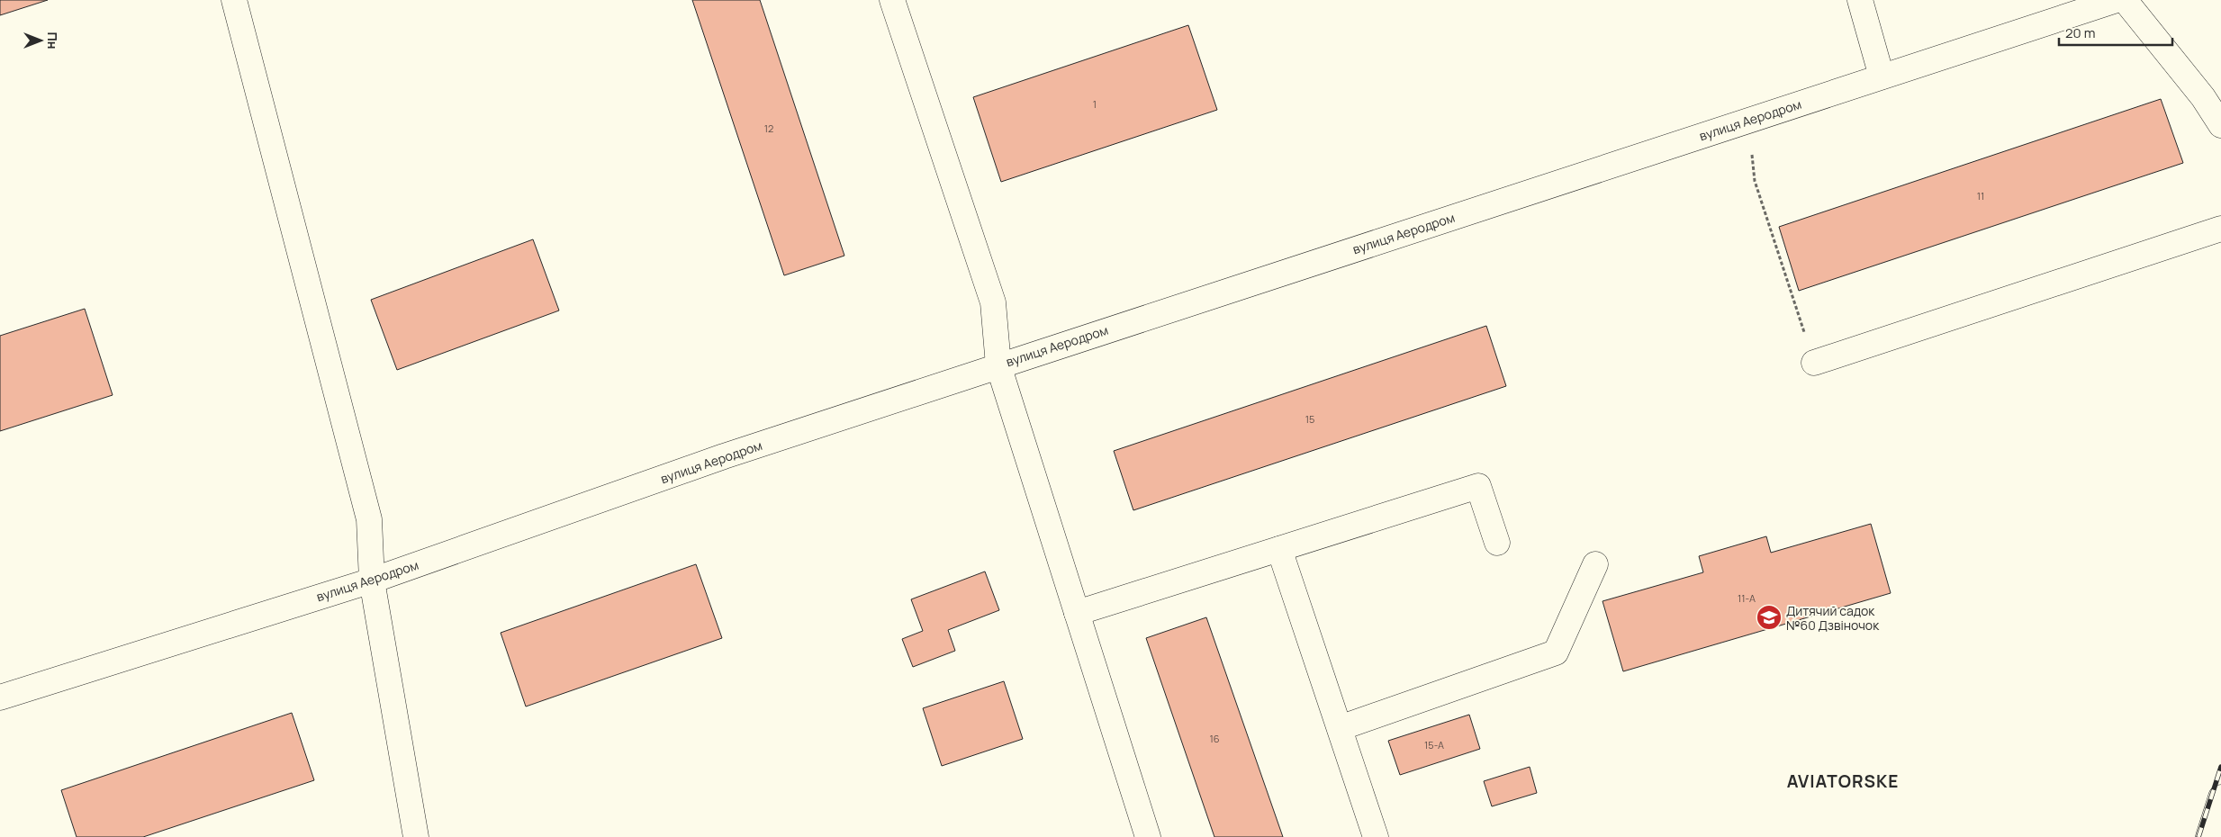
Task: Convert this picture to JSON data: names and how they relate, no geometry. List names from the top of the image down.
{
  "streets": {
    "street": ["вулиця Аеродром"]
  },
  "districts": ["AVIATORSKE"],
  "places": {
    "school or university": ["Дитячий садок №60 Дзвіночок"]
  },
  "house_numbers": [
    "1",
    "12",
    "11",
    "15",
    "11-А",
    "16",
    "15-А"
  ],
  "scale_bar": "20 m",
  "north": "right"
}
